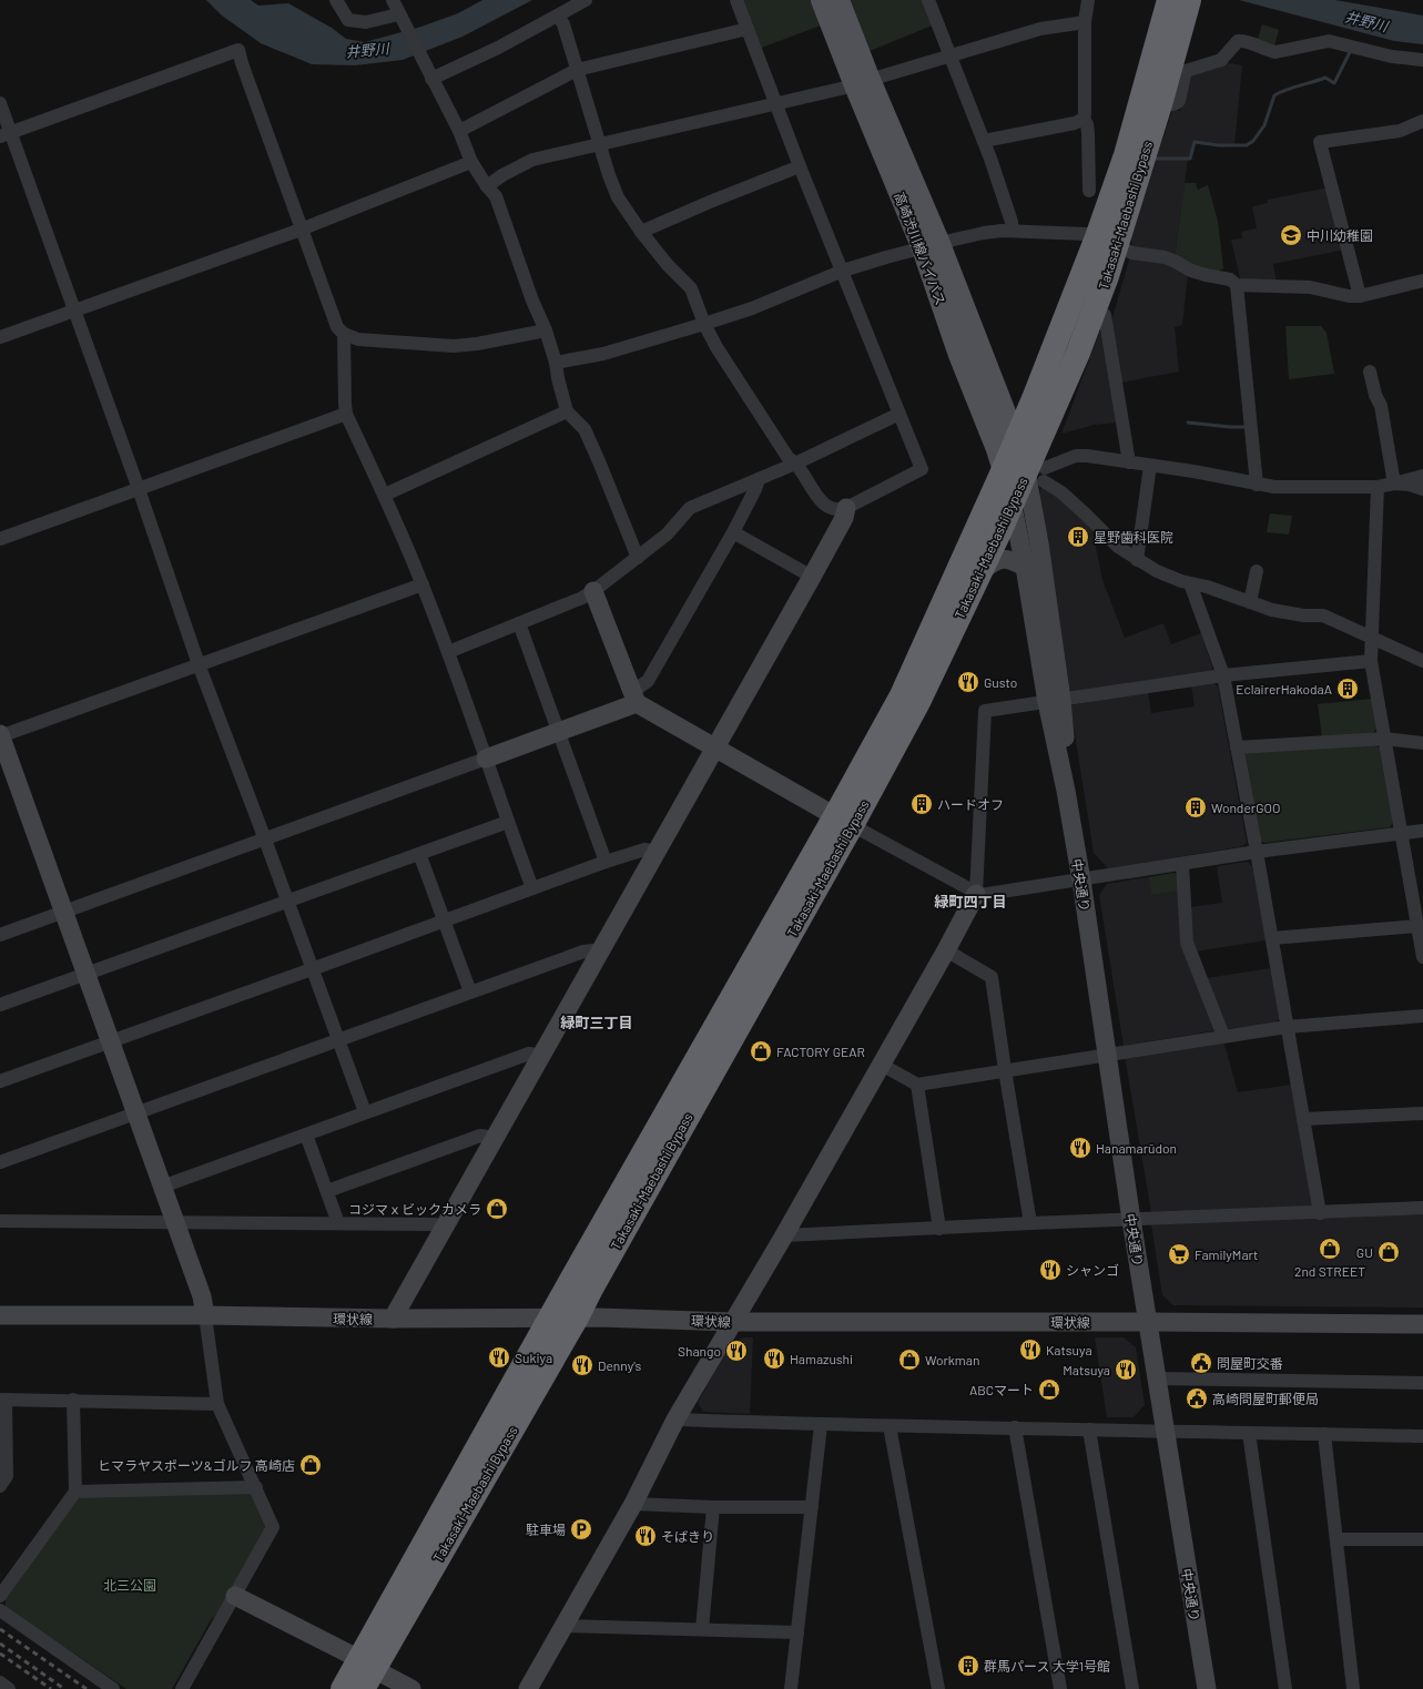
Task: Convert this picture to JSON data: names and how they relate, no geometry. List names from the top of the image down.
{
  "streets": {
    "highway": ["Takasaki-Maebashi Bypass"],
    "main road": ["高崎渋川線バイパス"],
    "street": ["中央通り", "環状線"]
  },
  "crossings": [
    ["Takasaki-Maebashi Bypass", "高崎渋川線バイパス"],
    ["Takasaki-Maebashi Bypass", "中央通り"],
    ["Takasaki-Maebashi Bypass", "環状線"],
    ["高崎渋川線バイパス", "中央通り"],
    ["中央通り", "環状線"]
  ],
  "districts": ["緑町四丁目", "緑町三丁目"],
  "water": ["井野川"],
  "parks": ["北三公園"],
  "places": {
    "school or university": ["中川幼稚園"],
    "building": [
      "星野歯科医院",
      "EclairerHakodaA",
      "ハードオフ",
      "WonderGOO",
      "群馬パース 大学1号館"
    ],
    "restaurant": [
      "Gusto",
      "Hanamarūdon",
      "シャンゴ",
      "Katsuya",
      "Shango",
      "Sukiya",
      "Hamazushi",
      "Denny's",
      "Matsuya",
      "そばきり"
    ],
    "shop": [
      "FACTORY GEAR",
      "コジマｘビックカメラ",
      "2nd STREET",
      "GU",
      "Workman",
      "ABCマート",
      "ヒマラヤスポーツ&ゴルフ 高崎店"
    ],
    "supermarket": ["FamilyMart"],
    "public building": ["問屋町交番", "高崎問屋町郵便局"],
    "parking": ["駐車場"]
  }
}
